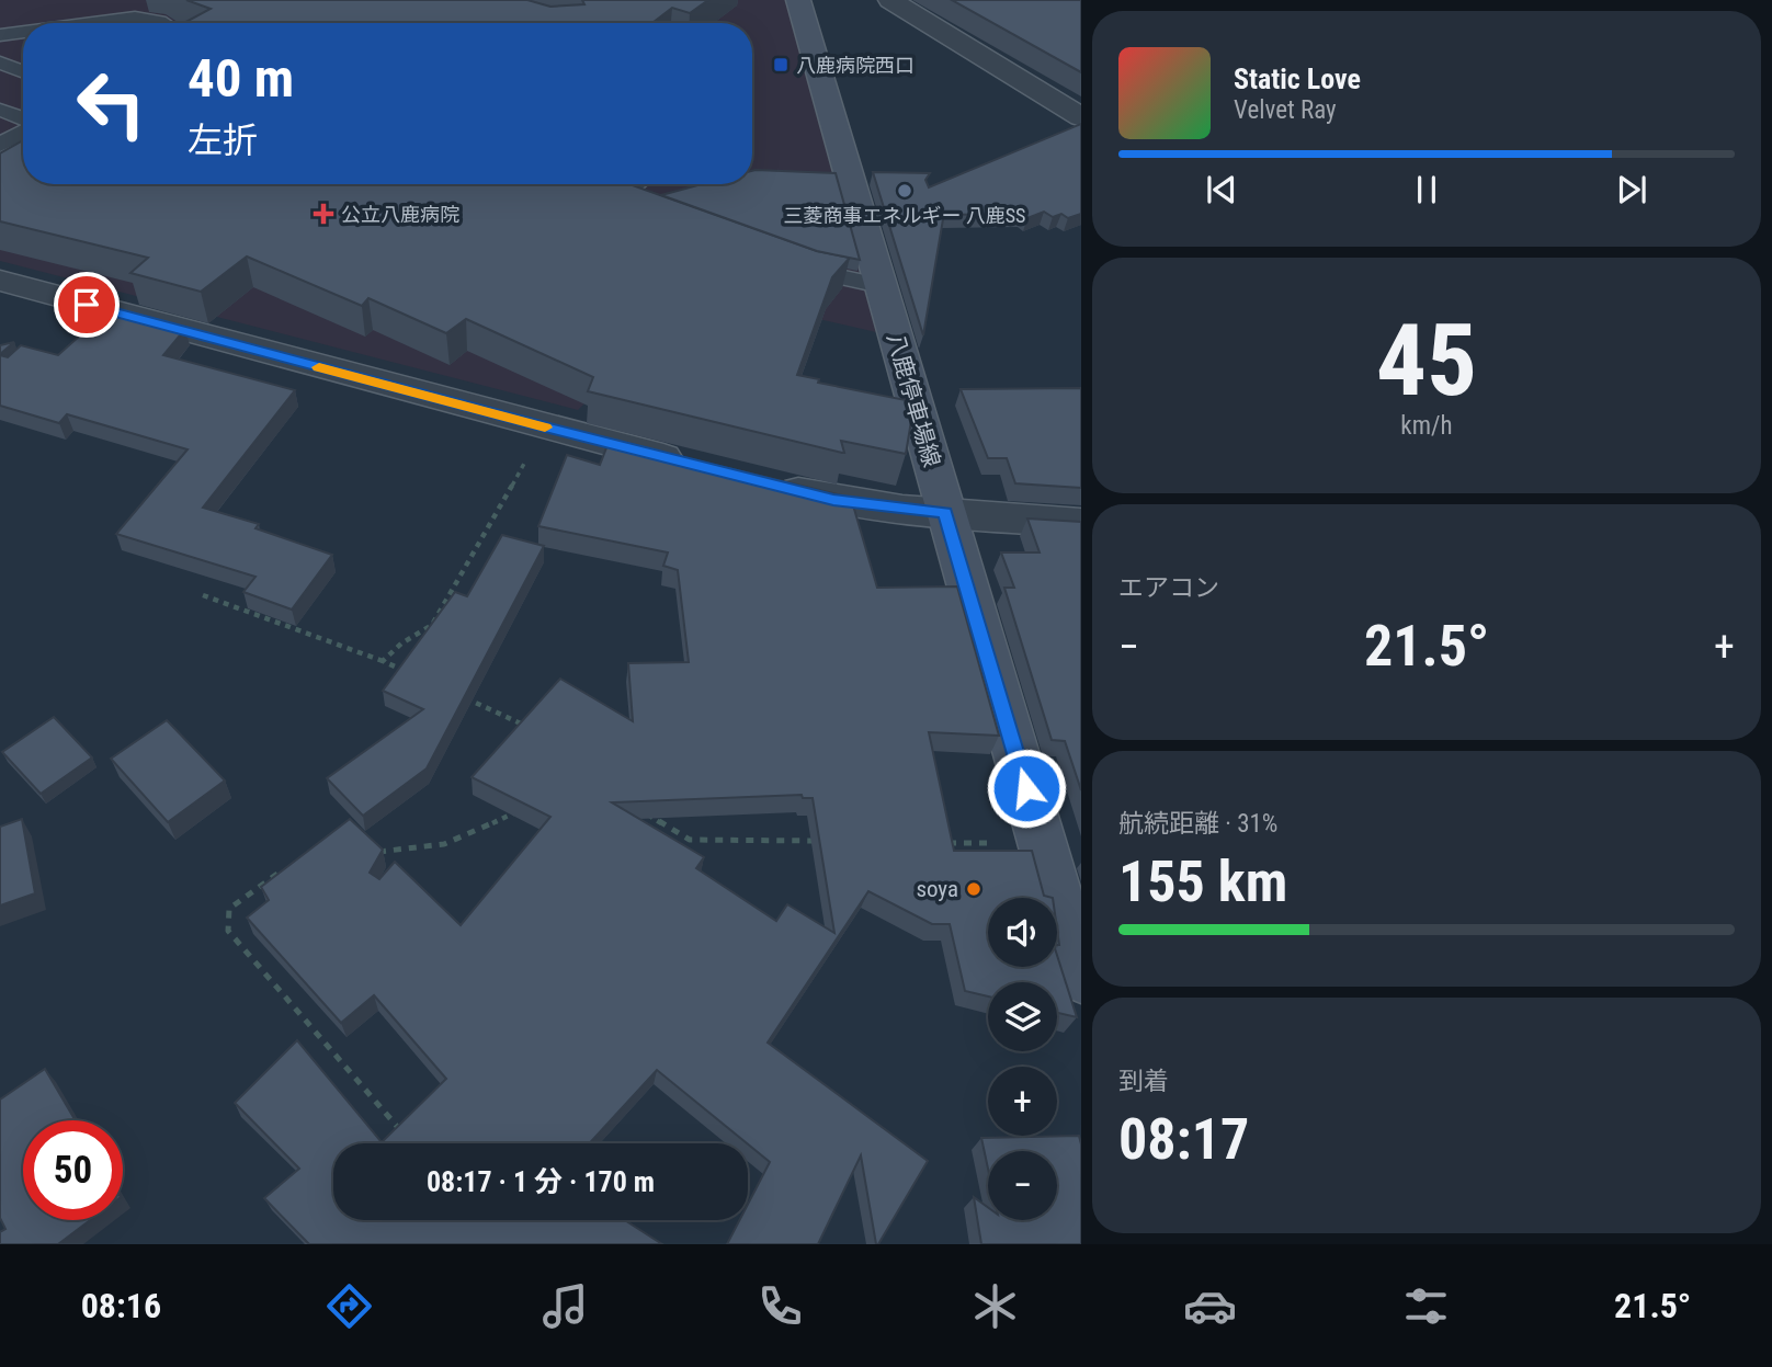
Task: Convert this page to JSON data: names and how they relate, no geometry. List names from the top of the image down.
{
  "streets": {
    "main road": ["八鹿停車場線"]
  },
  "places": {
    "transit": ["八鹿病院西口"],
    "other": ["三菱商事エネルギー 八鹿SS", "soya"],
    "health": ["公立八鹿病院"]
  },
  "page": {
    "turn": ["40 m", "左折"],
    "song": ["Static Love", "Velvet Ray"],
    "tile": [
      ["45", "km/h"],
      "エアコン",
      ["航続距離 · 31%", "155 km"],
      ["到着", "08:17"]
    ],
    "heat": ["−", "21.5°", "+"],
    "map_buttons": ["+", "−"],
    "limit": "50",
    "trip": "08:17 · 1 分 · 170 m",
    "tabs": ["08:16", "21.5°"]
  }
}
